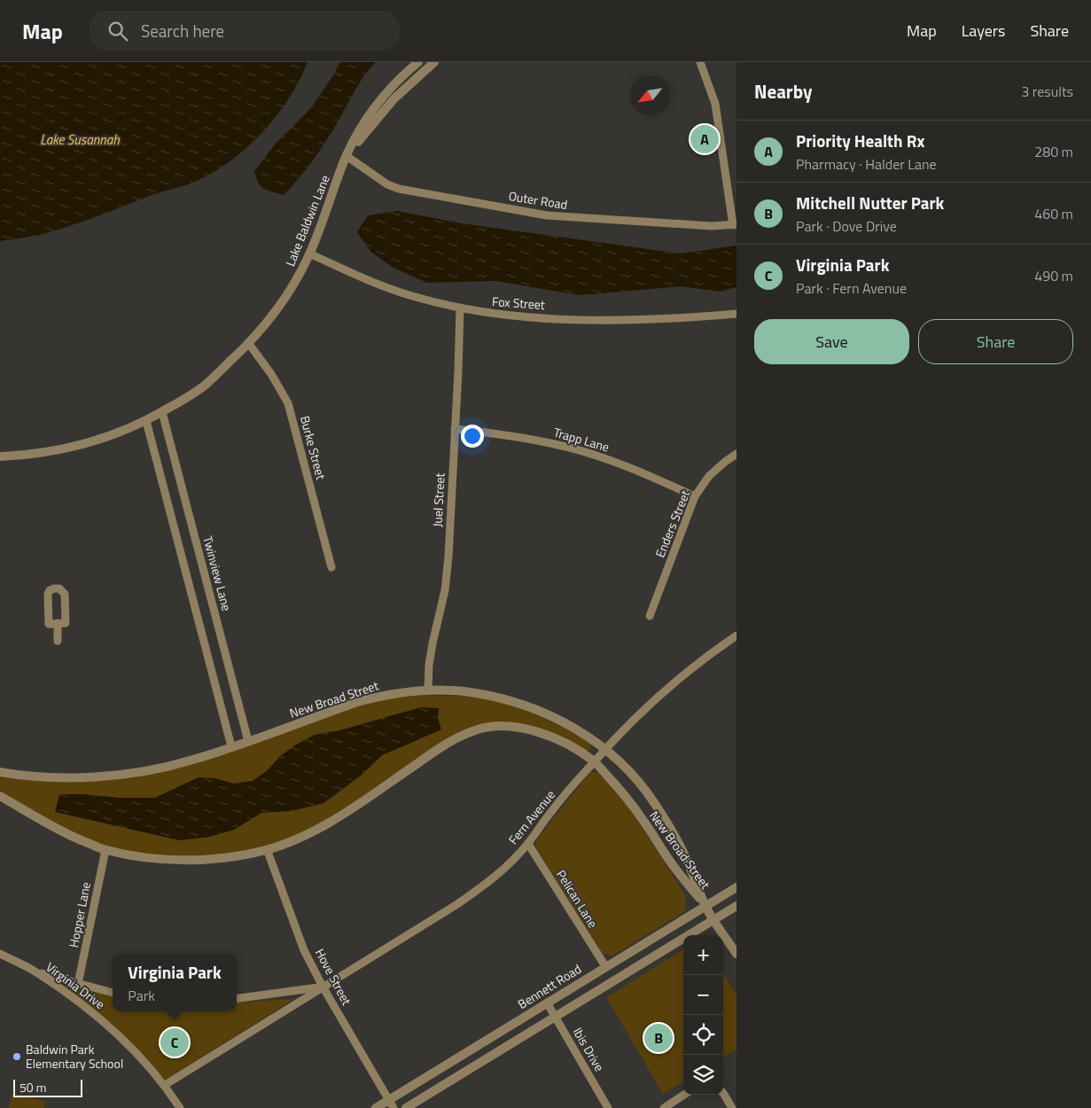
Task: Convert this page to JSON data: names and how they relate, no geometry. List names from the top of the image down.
{
  "streets": {
    "street": [
      "Outer Road",
      "Lake Baldwin Lane",
      "Fox Street",
      "Trapp Lane",
      "Burke Street",
      "Juel Street",
      "Enders Street",
      "Twinview Lane",
      "New Broad Street",
      "Fern Avenue",
      "Pelican Lane",
      "Hopper Lane",
      "Hove Street",
      "Virginia Drive",
      "Bennett Road",
      "Ibis Drive"
    ]
  },
  "crossings": [
    ["Outer Road", "Lake Baldwin Lane"],
    ["Lake Baldwin Lane", "Fox Street"],
    ["Lake Baldwin Lane", "Burke Street"],
    ["Lake Baldwin Lane", "Twinview Lane"],
    ["Fox Street", "Juel Street"],
    ["Trapp Lane", "Juel Street"],
    ["Trapp Lane", "Enders Street"],
    ["Juel Street", "New Broad Street"],
    ["Twinview Lane", "New Broad Street"],
    ["New Broad Street", "Fern Avenue"],
    ["New Broad Street", "Hopper Lane"],
    ["New Broad Street", "Hove Street"],
    ["New Broad Street", "Bennett Road"],
    ["Fern Avenue", "Pelican Lane"],
    ["Fern Avenue", "Hove Street"],
    ["Fern Avenue", "Virginia Drive"],
    ["Pelican Lane", "Bennett Road"],
    ["Hove Street", "Bennett Road"],
    ["Bennett Road", "Ibis Drive"]
  ],
  "water": ["Lake Susannah"],
  "places": ["Baldwin Park Elementary School"],
  "scale_bar": "50 m",
  "north": "bottom left",
  "page": {
    "header": "Map",
    "search": "Search here",
    "nav": ["Map", "Layers", "Share"],
    "heading": ["Nearby", "3 results"],
    "list": [
      {
        "mark": "A",
        "name": "Priority Health Rx",
        "note": "Pharmacy · Halder Lane",
        "value": "280 m"
      },
      {
        "mark": "B",
        "name": "Mitchell Nutter Park",
        "note": "Park · Dove Drive",
        "value": "460 m"
      },
      {
        "mark": "C",
        "name": "Virginia Park",
        "note": "Park · Fern Avenue",
        "value": "490 m"
      }
    ],
    "pins": ["A", "B", "C"],
    "buttons": ["Save", "Share"],
    "map_buttons": ["+", "−"],
    "popup": ["Virginia Park", "Park"],
    "scale": "50 m"
  }
}
